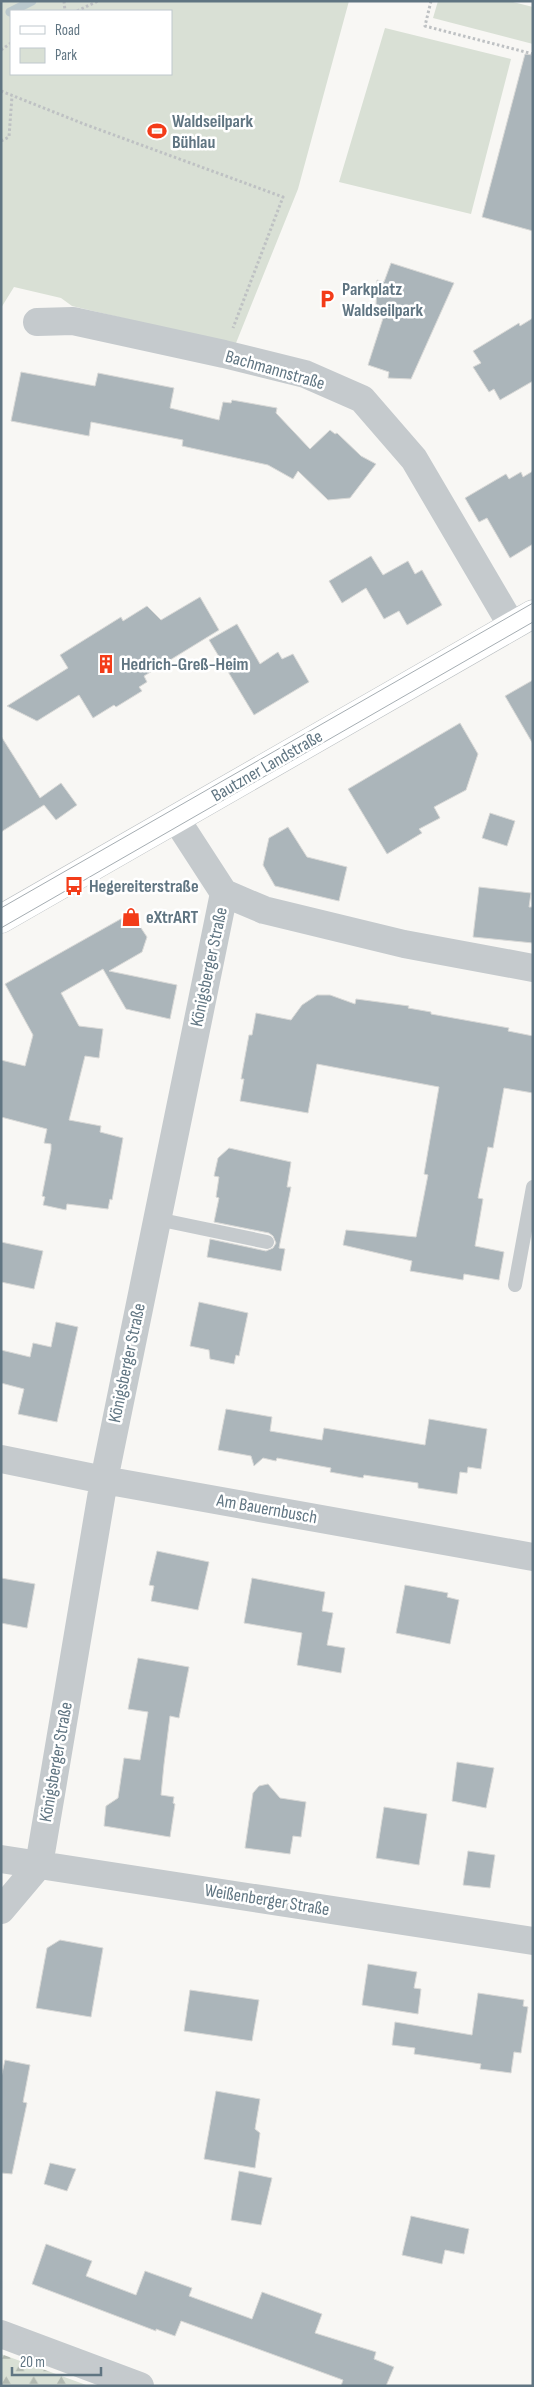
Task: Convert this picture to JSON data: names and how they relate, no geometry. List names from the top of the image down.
{
  "streets": {
    "main road": ["Bautzner Landstraße"],
    "street": [
      "Bachmannstraße",
      "Königsberger Straße",
      "Am Bauernbusch",
      "Weißenberger Straße"
    ]
  },
  "crossings": [
    ["Bachmannstraße", "Bautzner Landstraße"],
    ["Bautzner Landstraße", "Königsberger Straße"],
    ["Königsberger Straße", "Am Bauernbusch"],
    ["Königsberger Straße", "Weißenberger Straße"]
  ],
  "places": {
    "sports": ["Waldseilpark Bühlau"],
    "parking": ["Parkplatz Waldseilpark"],
    "building": ["Hedrich-Greß-Heim"],
    "bus stop": ["Hegereiterstraße"],
    "shop": ["eXtrART"]
  },
  "legend": ["Road", "Park"],
  "scale_bar": "20 m"
}
